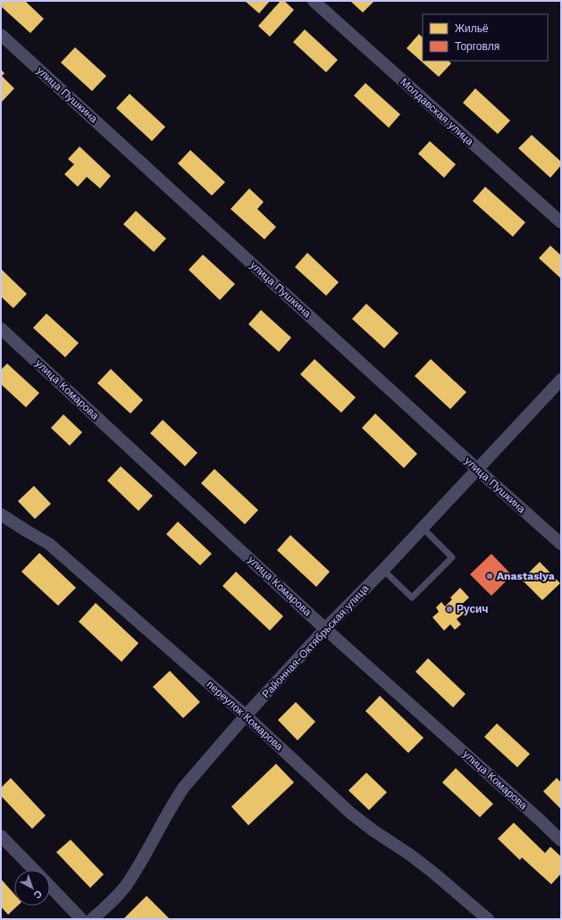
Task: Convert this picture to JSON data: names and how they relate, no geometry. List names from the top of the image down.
{
  "streets": {
    "street": [
      "улица Пушкина",
      "Молдавская улица",
      "улица Комарова",
      "Районная-Октябрьская улица",
      "переулок Комарова"
    ]
  },
  "crossings": [
    ["улица Пушкина", "Районная-Октябрьская улица"],
    ["улица Комарова", "Районная-Октябрьская улица"],
    ["Районная-Октябрьская улица", "переулок Комарова"]
  ],
  "places": ["Anastasiya", "Русич"],
  "legend": ["Жильё", "Торговля"],
  "north": "bottom right"
}
